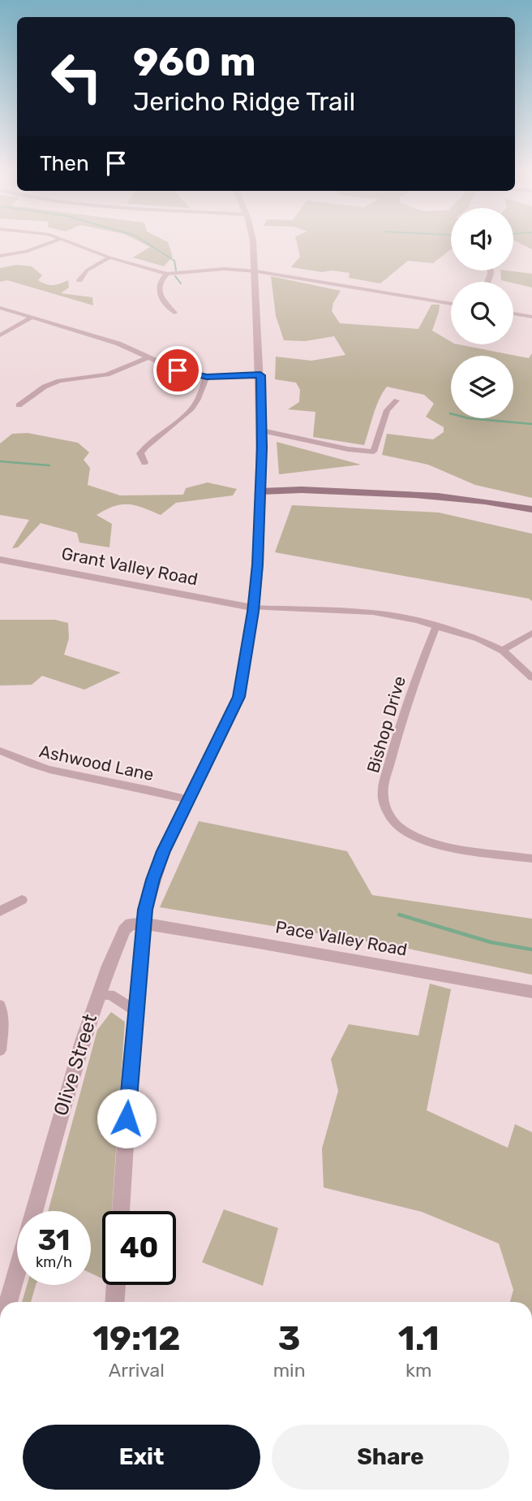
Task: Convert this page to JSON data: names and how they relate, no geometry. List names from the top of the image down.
{
  "streets": {
    "street": [
      "Grant Valley Road",
      "Bishop Drive",
      "Ashwood Lane",
      "Pace Valley Road",
      "Olive Street"
    ]
  },
  "crossings": [
    ["Pace Valley Road", "Olive Street"]
  ],
  "page": {
    "turn": ["960 m", "Jericho Ridge Trail"],
    "then": "Then",
    "speed": "31 km/h",
    "limit": "40",
    "eta": [
      "19:12",
      "Arrival",
      "3",
      "min",
      "1.1",
      "km"
    ],
    "buttons": ["Exit", "Share"]
  }
}
